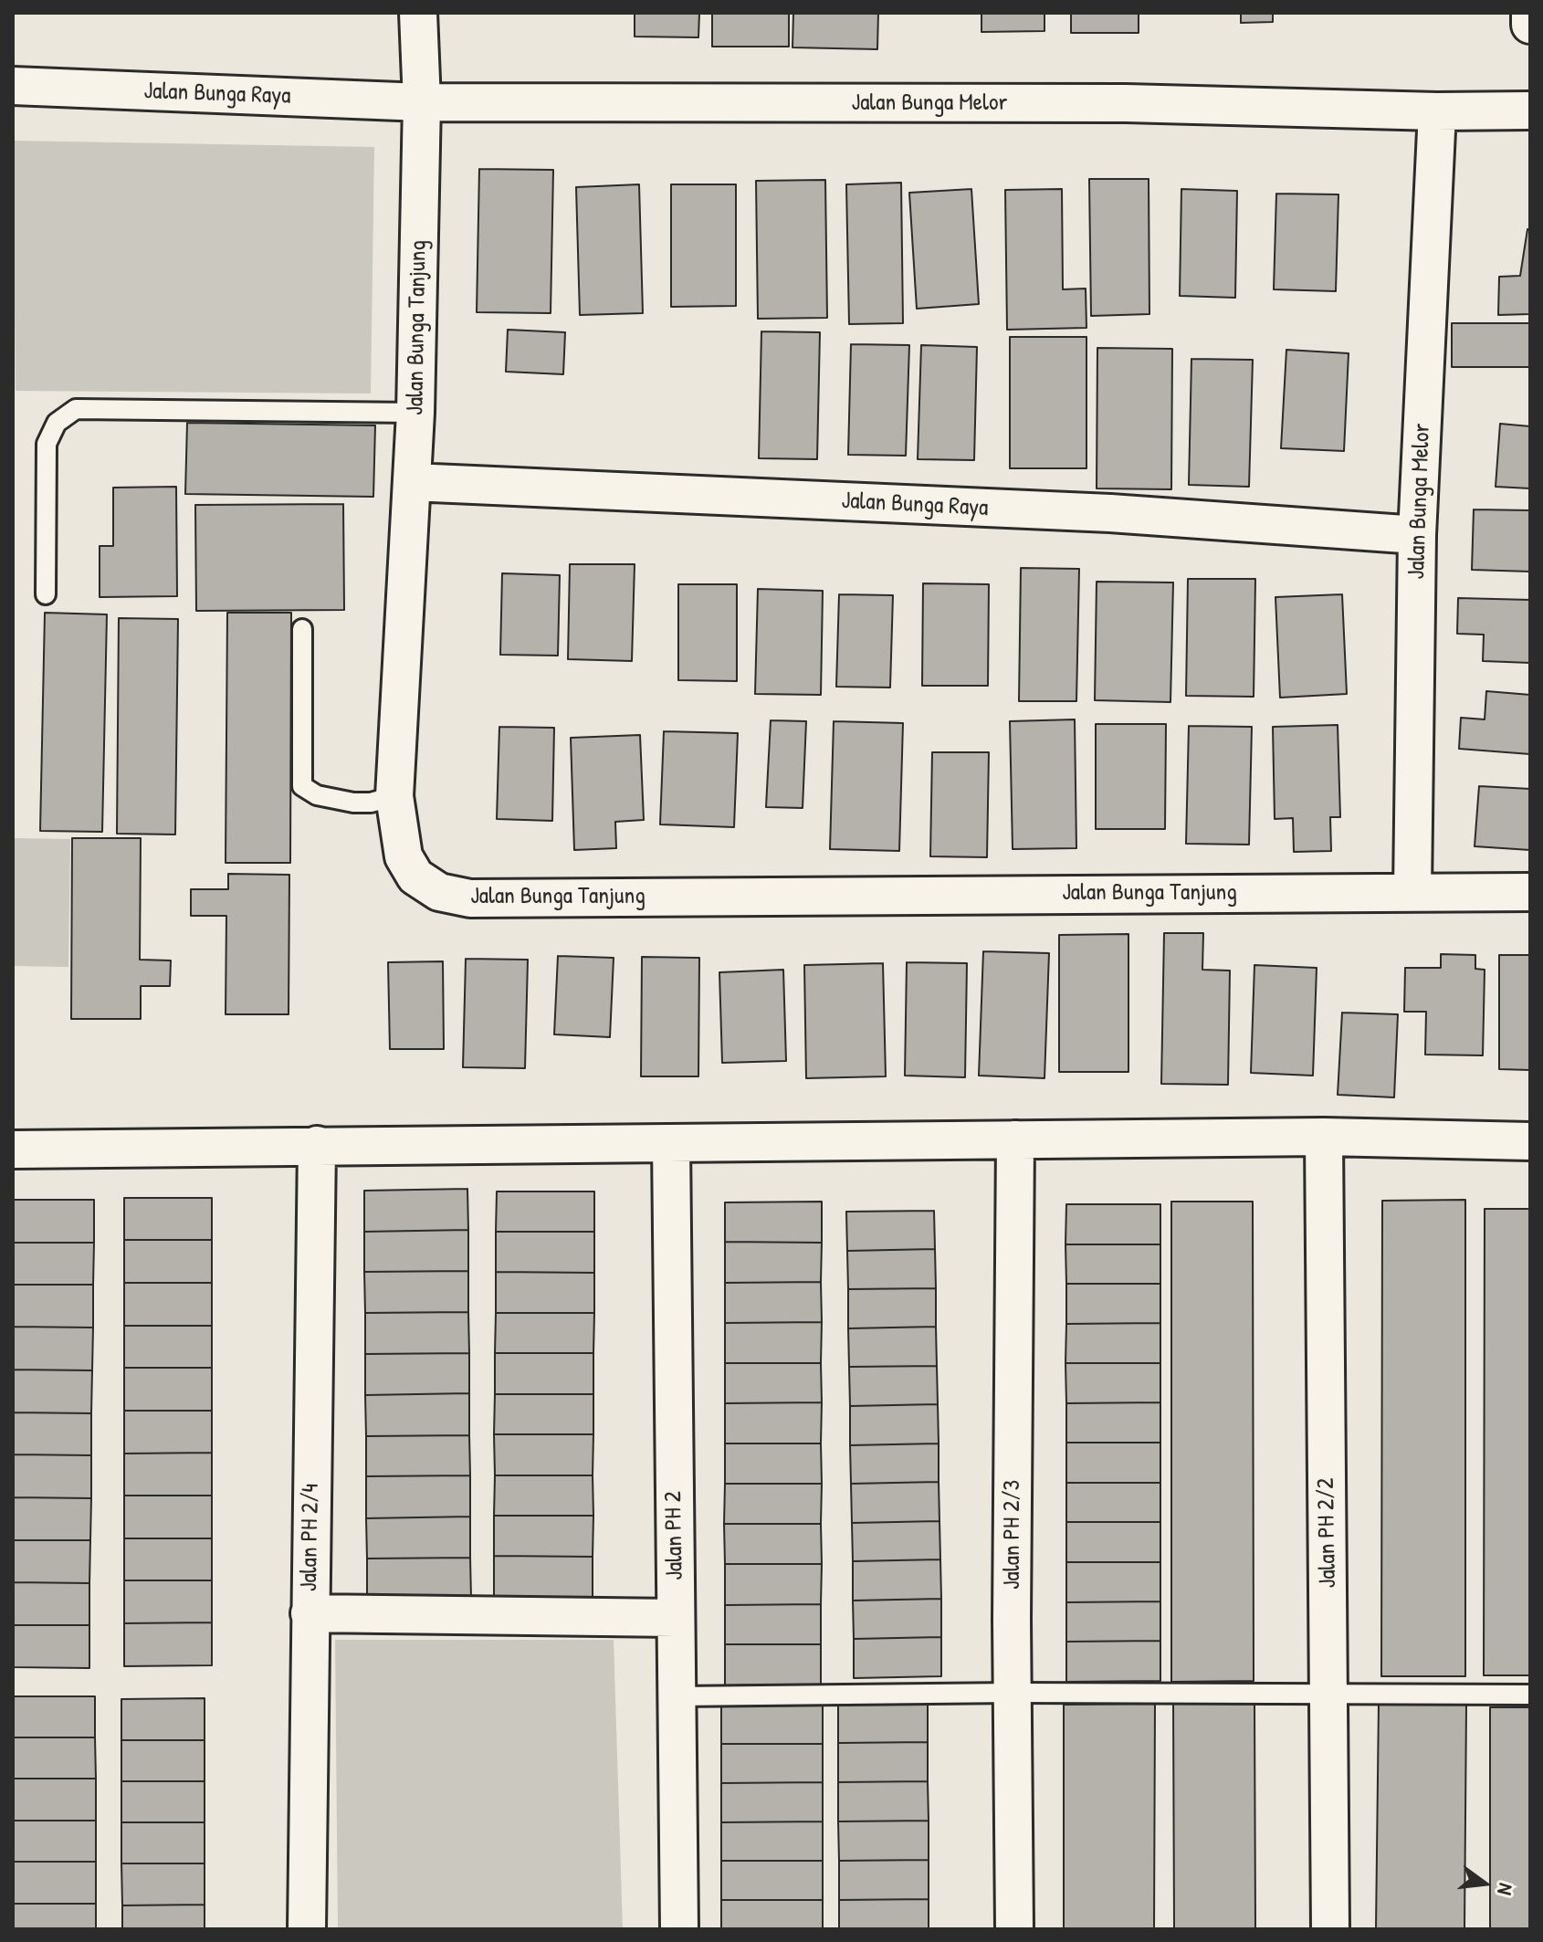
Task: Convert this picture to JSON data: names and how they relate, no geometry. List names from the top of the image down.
{
  "streets": {
    "street": [
      "Jalan Bunga Raya",
      "Jalan Bunga Melor",
      "Jalan Bunga Tanjung",
      "Jalan PH 2/2",
      "Jalan PH 2/3",
      "Jalan PH 2",
      "Jalan PH 2/4"
    ]
  },
  "crossings": [
    ["Jalan Bunga Raya", "Jalan Bunga Melor"],
    ["Jalan Bunga Raya", "Jalan Bunga Tanjung"],
    ["Jalan Bunga Melor", "Jalan Bunga Tanjung"]
  ],
  "north": "right"
}
